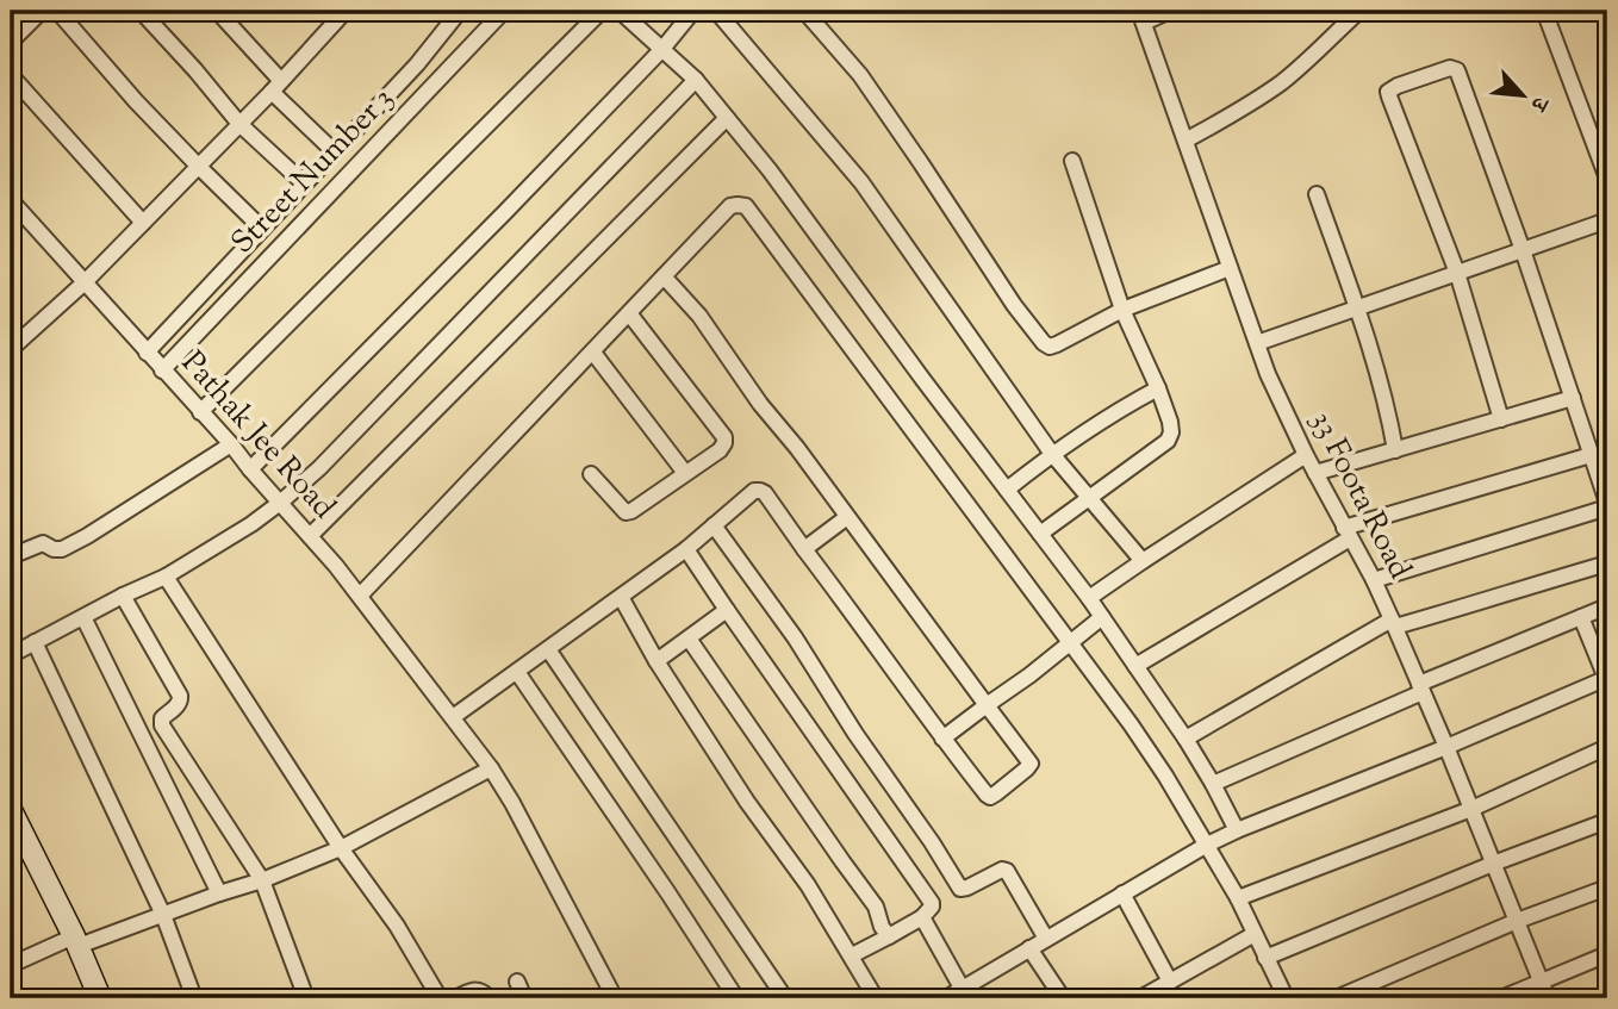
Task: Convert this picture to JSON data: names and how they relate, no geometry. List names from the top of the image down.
{
  "streets": {
    "street": ["Street Number 3", "Pathak Jee Road", "33 Foota Road"]
  },
  "crossings": [
    ["Street Number 3", "Pathak Jee Road"]
  ],
  "north": "bottom right"
}
